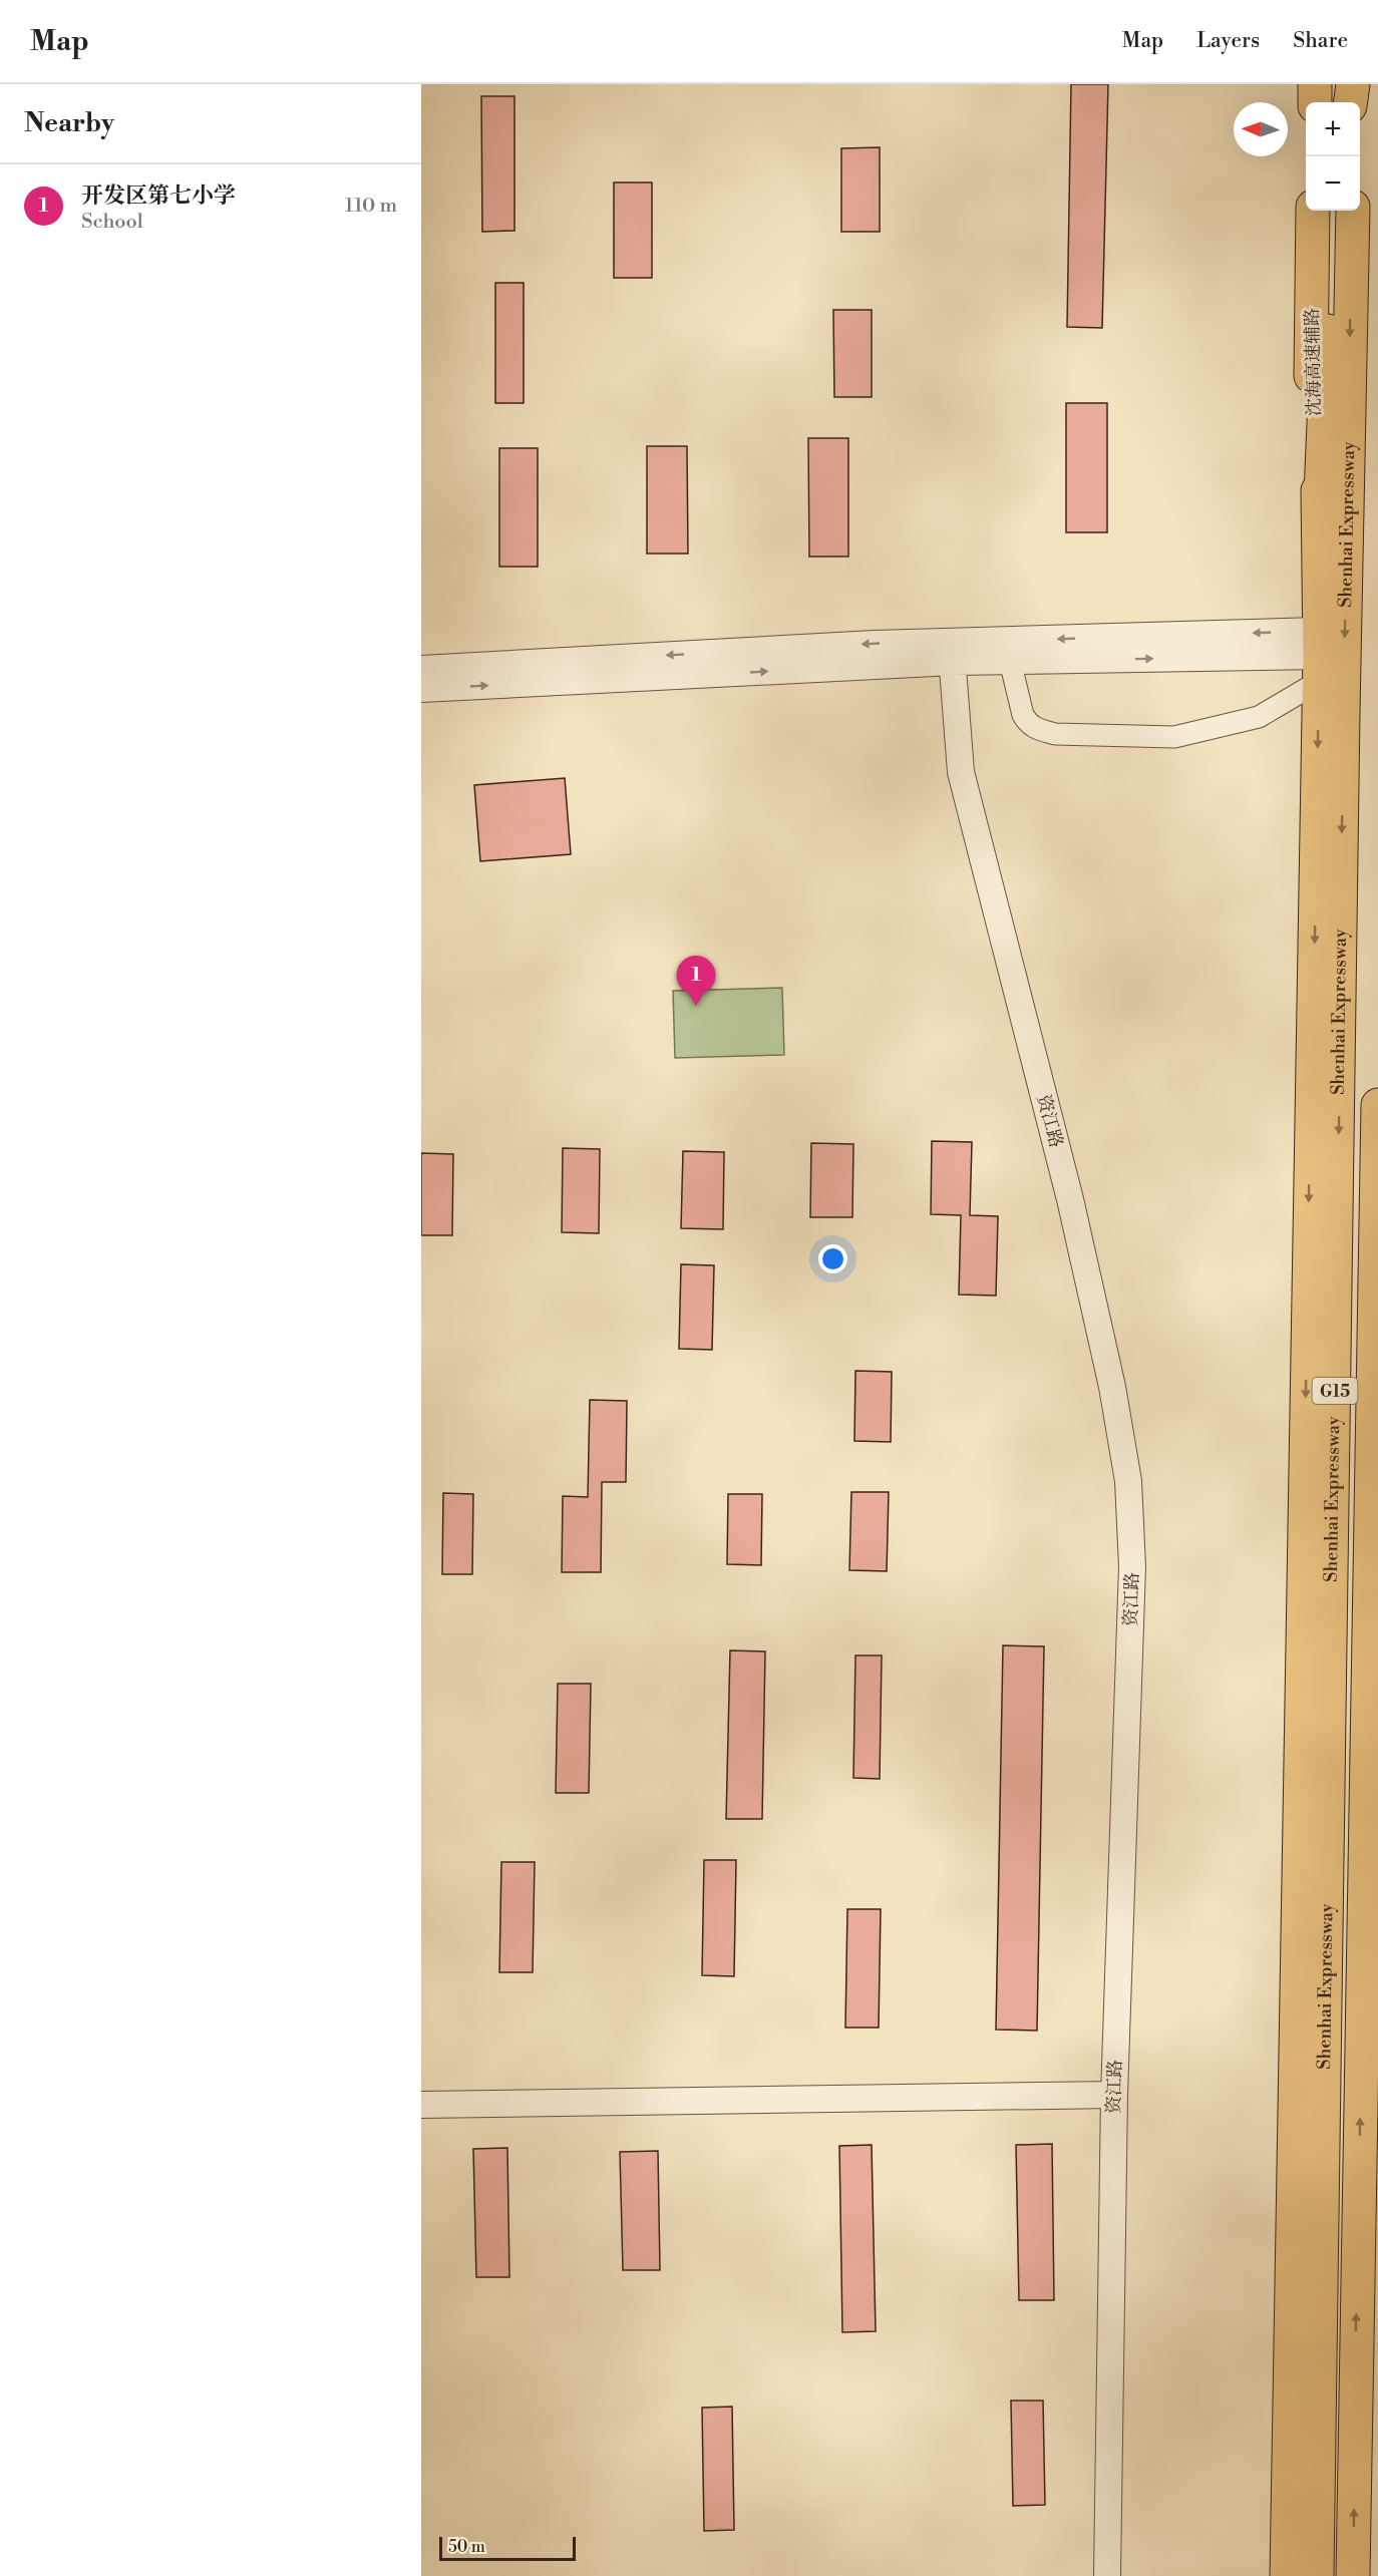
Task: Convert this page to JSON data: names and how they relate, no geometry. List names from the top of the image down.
{
  "streets": {
    "highway": ["沈海高速辅路", "Shenhai Expressway", "G15"],
    "street": ["资江路"]
  },
  "scale_bar": "50 m",
  "north": "left",
  "page": {
    "header": "Map",
    "nav": ["Map", "Layers", "Share"],
    "heading": "Nearby",
    "map_buttons": ["+", "−"],
    "list": [
      {
        "mark": "1",
        "name": "开发区第七小学",
        "note": "School",
        "value": "110 m"
      }
    ],
    "pins": "1",
    "scale": "50 m"
  }
}
